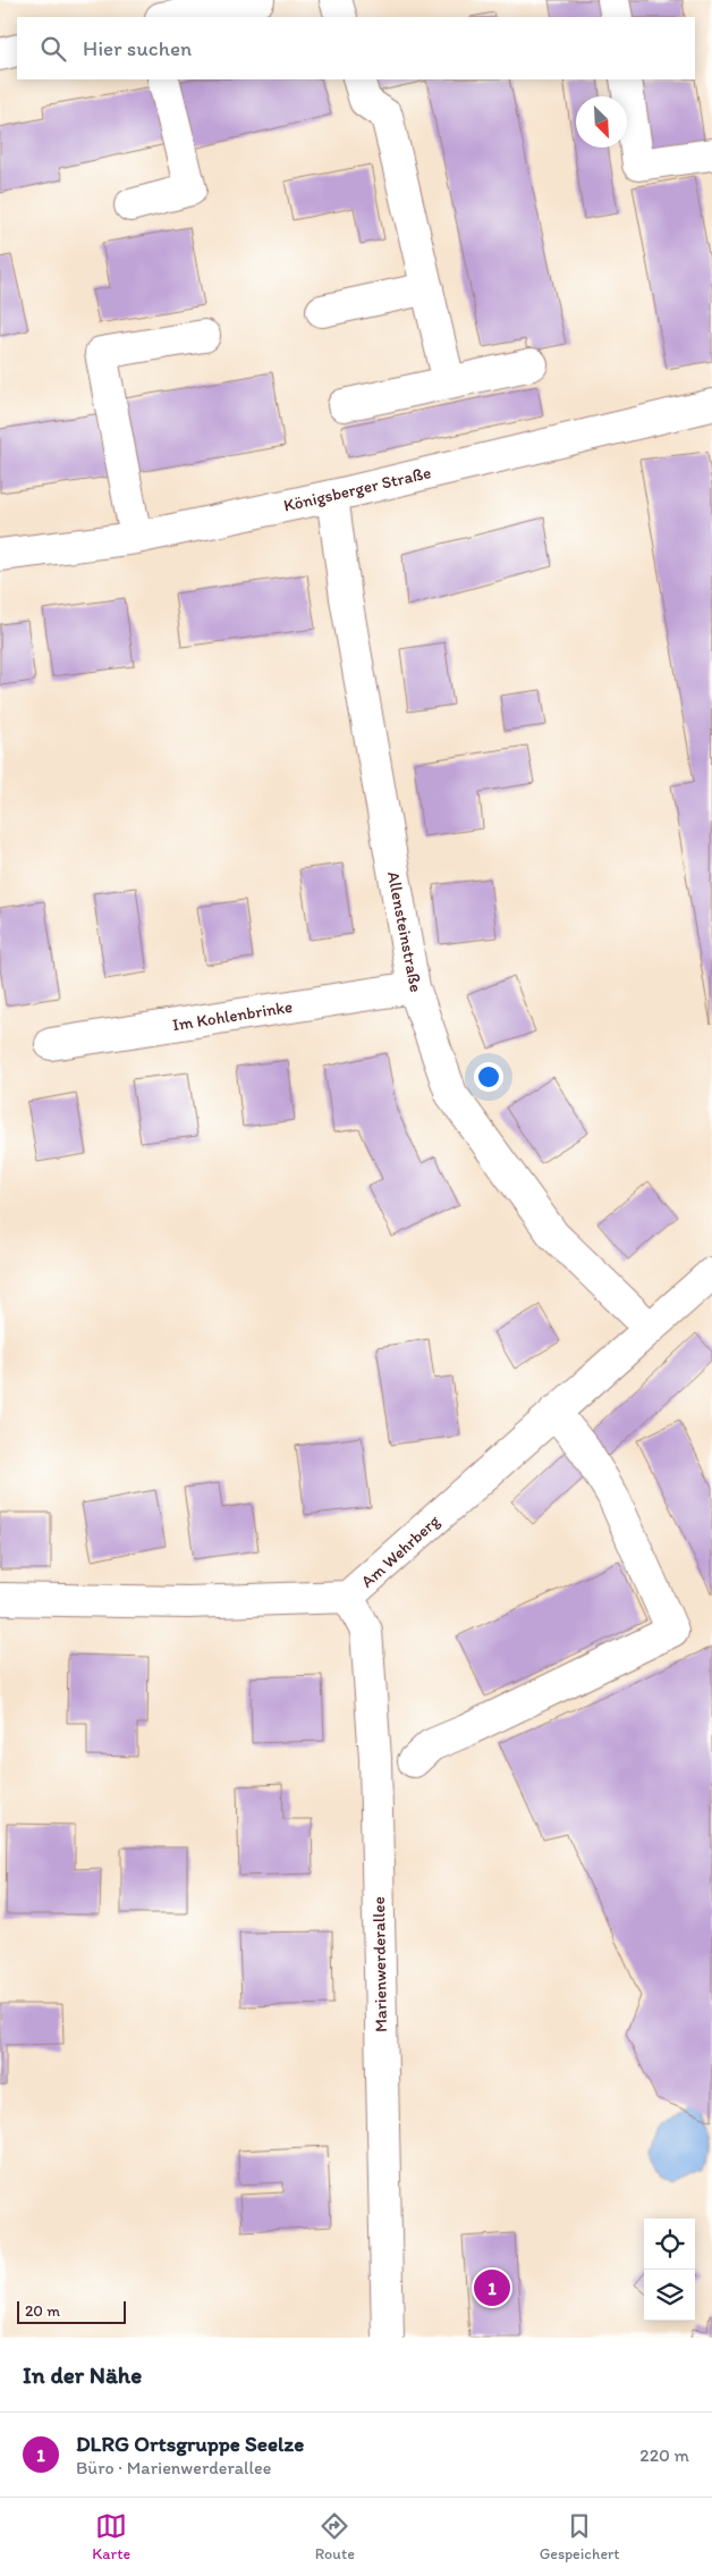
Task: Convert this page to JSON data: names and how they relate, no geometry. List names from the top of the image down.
{
  "streets": {
    "street": [
      "Königsberger Straße",
      "Allensteinstraße",
      "Im Kohlenbrinke",
      "Am Wehrberg",
      "Marienwerderallee"
    ]
  },
  "crossings": [
    ["Königsberger Straße", "Allensteinstraße"],
    ["Allensteinstraße", "Im Kohlenbrinke"],
    ["Allensteinstraße", "Am Wehrberg"],
    ["Am Wehrberg", "Marienwerderallee"]
  ],
  "scale_bar": "20 m",
  "north": "bottom right",
  "page": {
    "search": "Hier suchen",
    "pins": "1",
    "scale": "20 m",
    "heading": "In der Nähe",
    "list": [
      {
        "mark": "1",
        "name": "DLRG Ortsgruppe Seelze",
        "note": "Büro · Marienwerderallee",
        "value": "220 m"
      }
    ],
    "nav": ["Karte", "Route", "Gespeichert"]
  }
}
